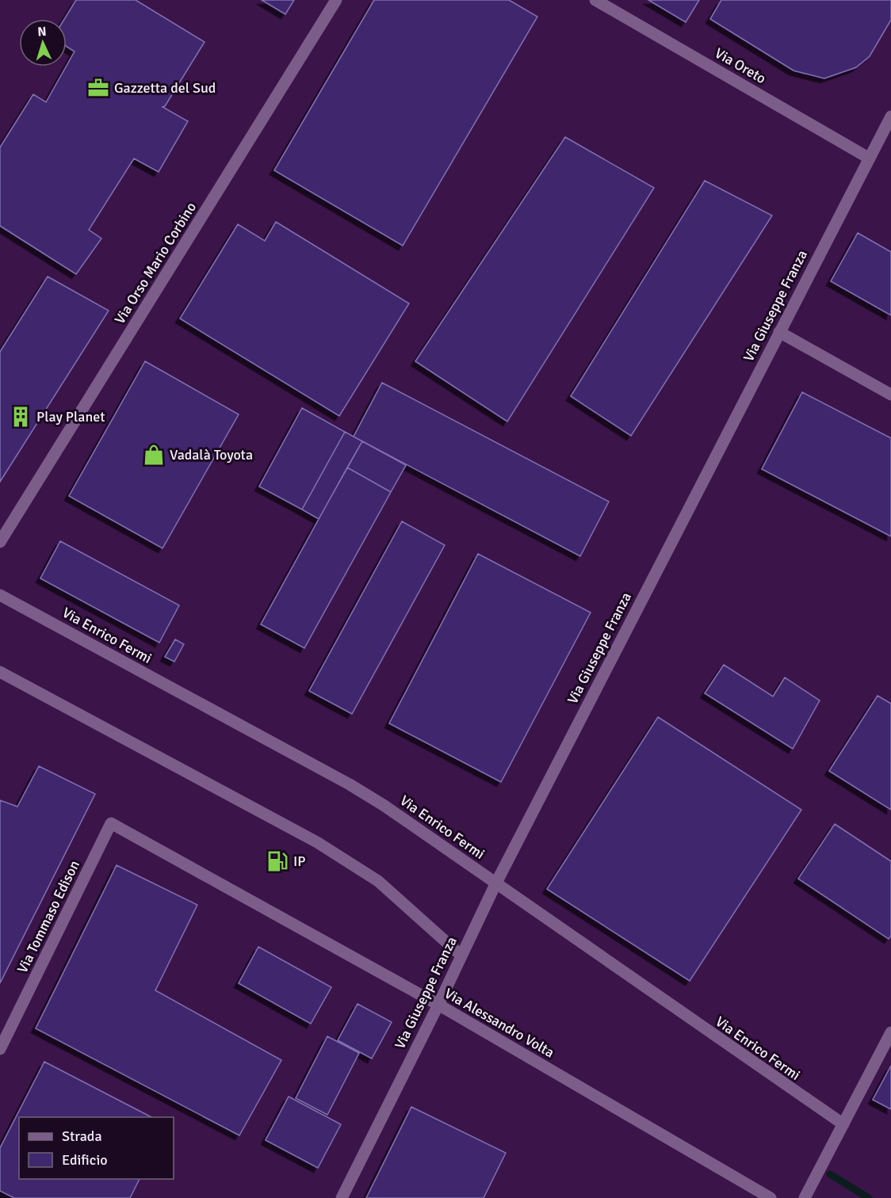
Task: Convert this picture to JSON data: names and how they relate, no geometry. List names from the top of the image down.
{
  "streets": {
    "street": [
      "Via Oreto",
      "Via Orso Mario Corbino",
      "Via Giuseppe Franza",
      "Via Enrico Fermi",
      "Via Tommaso Edison",
      "Via Alessandro Volta"
    ]
  },
  "crossings": [
    ["Via Oreto", "Via Giuseppe Franza"],
    ["Via Giuseppe Franza", "Via Enrico Fermi"],
    ["Via Giuseppe Franza", "Via Alessandro Volta"],
    ["Via Tommaso Edison", "Via Alessandro Volta"]
  ],
  "places": {
    "office": ["Gazzetta del Sud"],
    "building": ["Play Planet"],
    "shop": ["Vadalà Toyota"],
    "fuel station": ["IP"]
  },
  "legend": ["Strada", "Edificio"],
  "north": "top"
}
